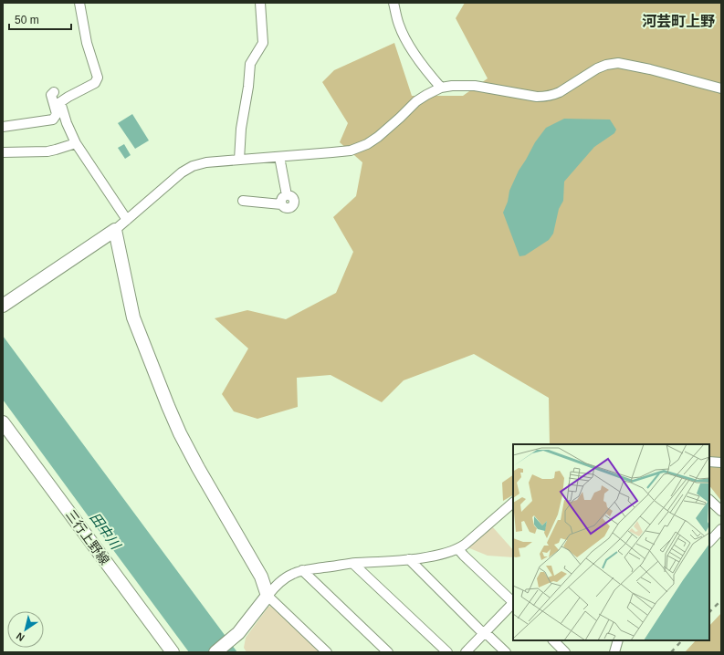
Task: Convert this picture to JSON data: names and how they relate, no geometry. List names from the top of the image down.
{
  "streets": {
    "street": ["三行上野線"]
  },
  "districts": ["河芸町上野"],
  "water": ["田中川"],
  "scale_bar": "50 m",
  "north": "bottom left"
}
